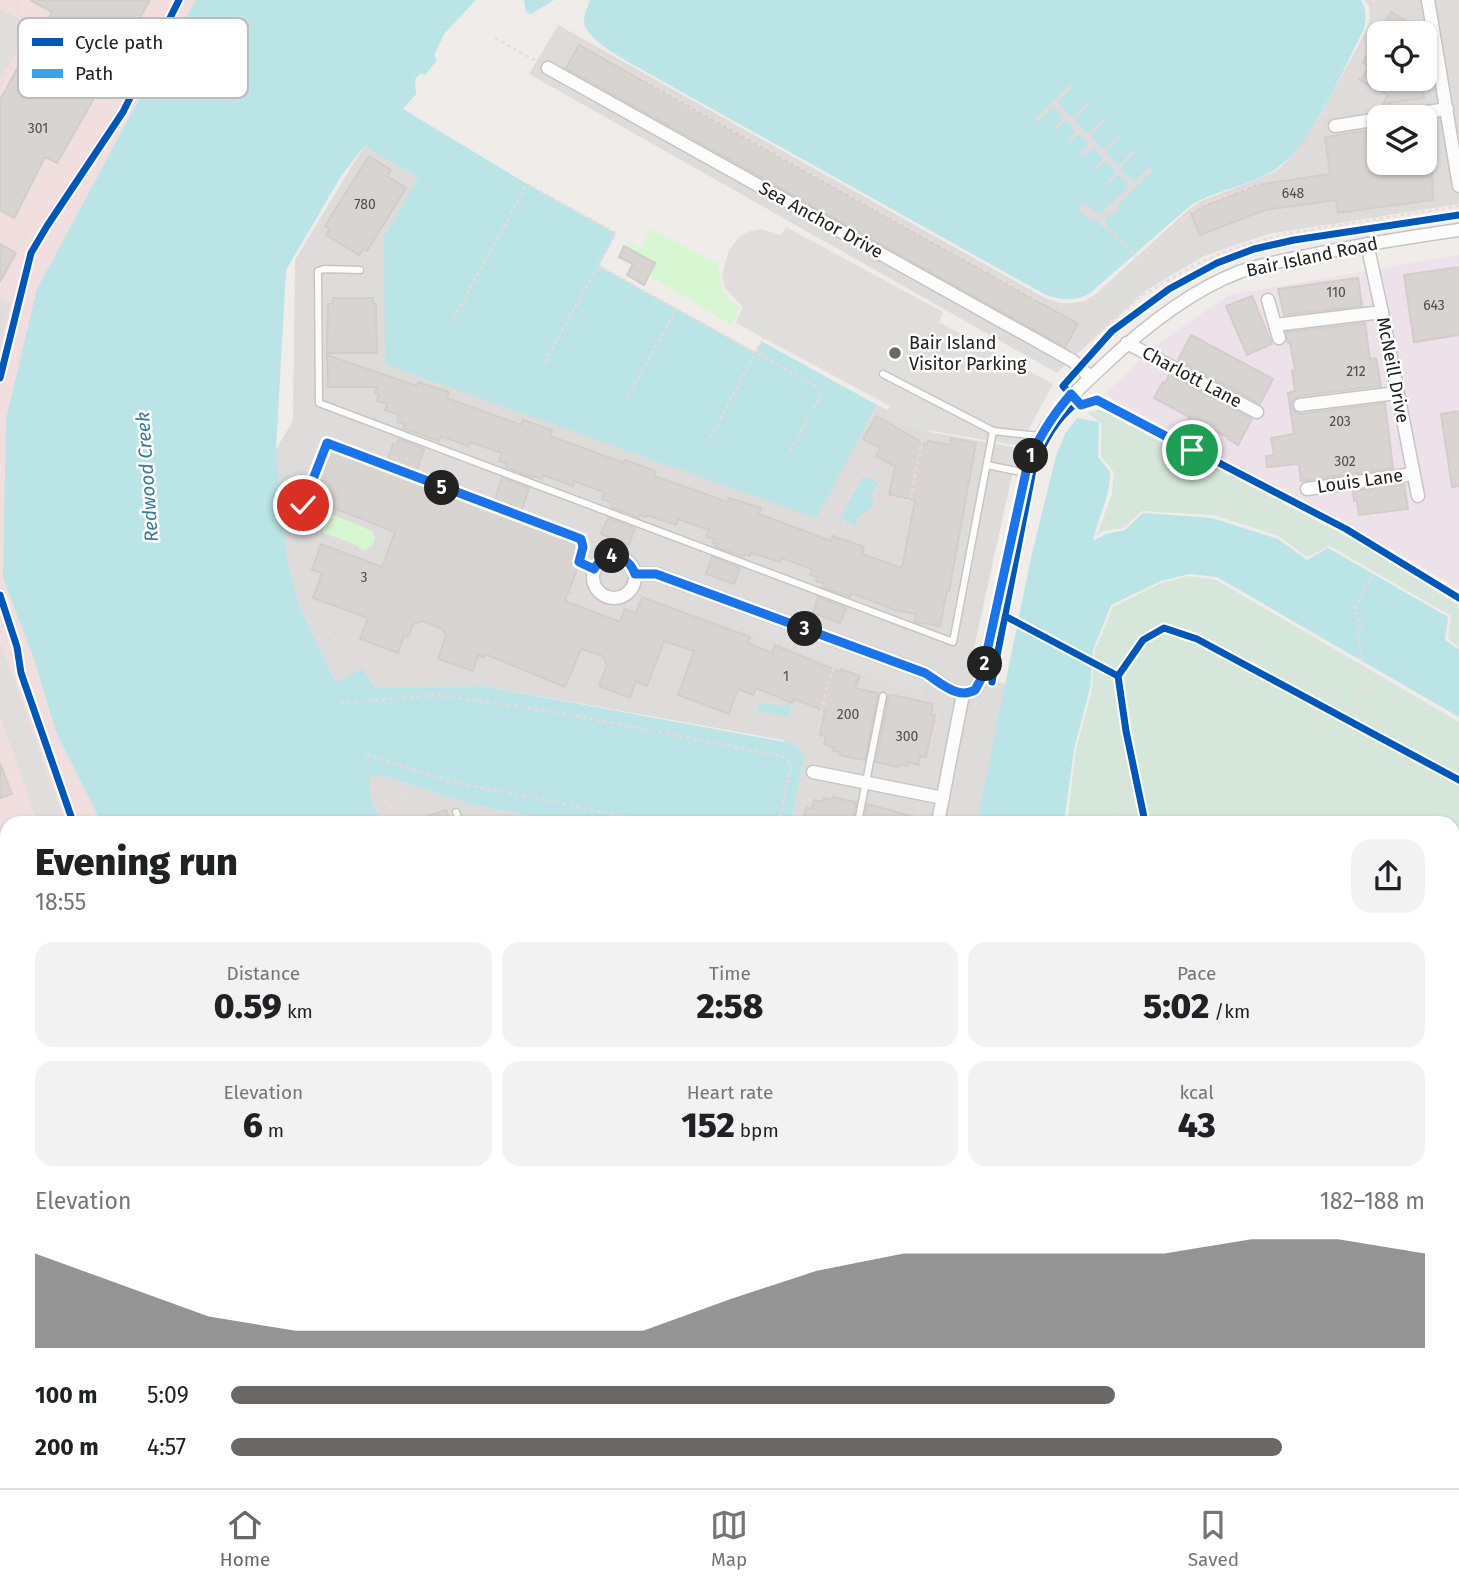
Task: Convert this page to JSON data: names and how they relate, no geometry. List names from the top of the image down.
{
  "streets": {
    "street": [
      "Sea Anchor Drive",
      "Bair Island Road",
      "McNeill Drive",
      "Charlott Lane",
      "Louis Lane"
    ]
  },
  "crossings": [
    ["Sea Anchor Drive", "Bair Island Road"],
    ["Bair Island Road", "McNeill Drive"],
    ["Bair Island Road", "Charlott Lane"],
    ["McNeill Drive", "Louis Lane"]
  ],
  "water": ["Redwood Creek"],
  "places": ["Bair Island Visitor Parking"],
  "house_numbers": [
    "301",
    "648",
    "780",
    "110",
    "643",
    "212",
    "203",
    "302",
    "3",
    "1",
    "200",
    "300"
  ],
  "legend": ["Cycle path", "Path"],
  "page": {
    "pins": [
      "1",
      "5",
      "4",
      "3",
      "2"
    ],
    "heading": ["Evening run", "18:55"],
    "stats": [
      ["Distance", "0.59 km"],
      ["Time", "2:58"],
      ["Pace", "5:02 /km"],
      ["Elevation", "6 m"],
      ["Heart rate", "152 bpm"],
      ["kcal", "43"]
    ],
    "chart": ["Elevation", "182–188 m"],
    "list": [
      {
        "name": "100 m",
        "note": "5:09"
      },
      {
        "name": "200 m",
        "note": "4:57"
      }
    ],
    "tabs": ["Home", "Map", "Saved"]
  }
}
